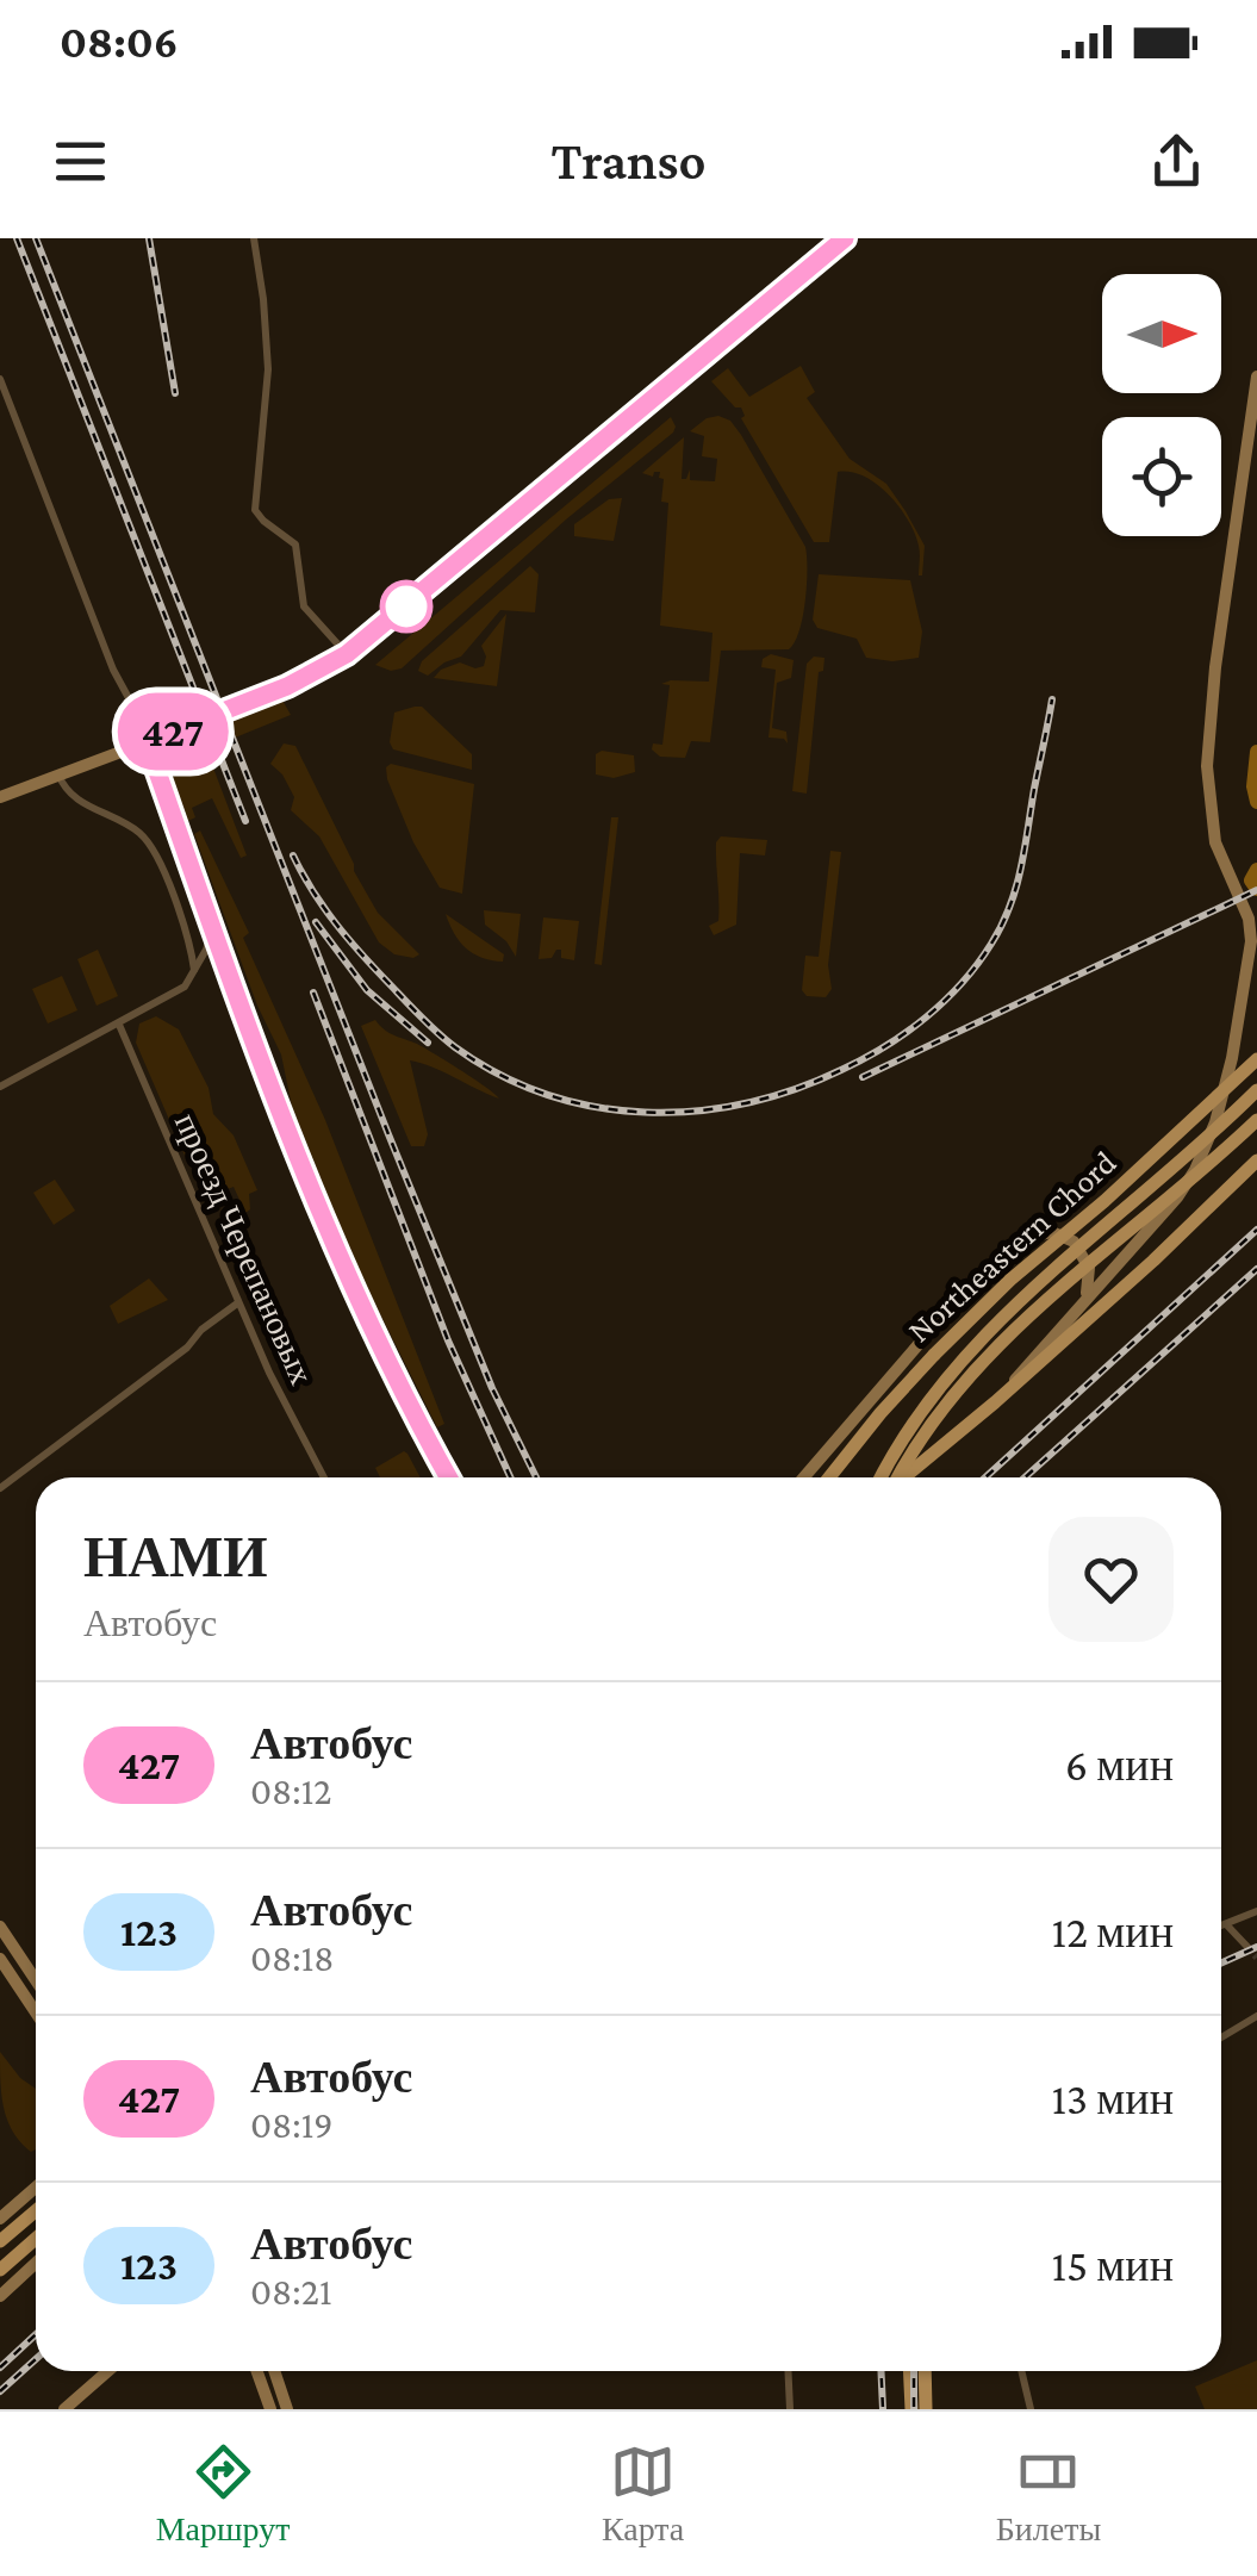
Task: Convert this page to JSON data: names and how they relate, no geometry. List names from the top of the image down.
{
  "streets": {
    "main road": ["Northeastern Chord"],
    "street": ["проезд Черепановых"]
  },
  "lines": ["bus line 427"],
  "north": "right",
  "page": {
    "status": "08:06",
    "header": "Transo",
    "on_map": "427",
    "heading": ["НАМИ", "Автобус"],
    "list": [
      {
        "mark": "427",
        "name": "Автобус",
        "note": "08:12",
        "value": "6 мин"
      },
      {
        "mark": "123",
        "name": "Автобус",
        "note": "08:18",
        "value": "12 мин"
      },
      {
        "mark": "427",
        "name": "Автобус",
        "note": "08:19",
        "value": "13 мин"
      },
      {
        "mark": "123",
        "name": "Автобус",
        "note": "08:21",
        "value": "15 мин"
      }
    ],
    "tabs": ["Маршрут", "Карта", "Билеты"]
  }
}
